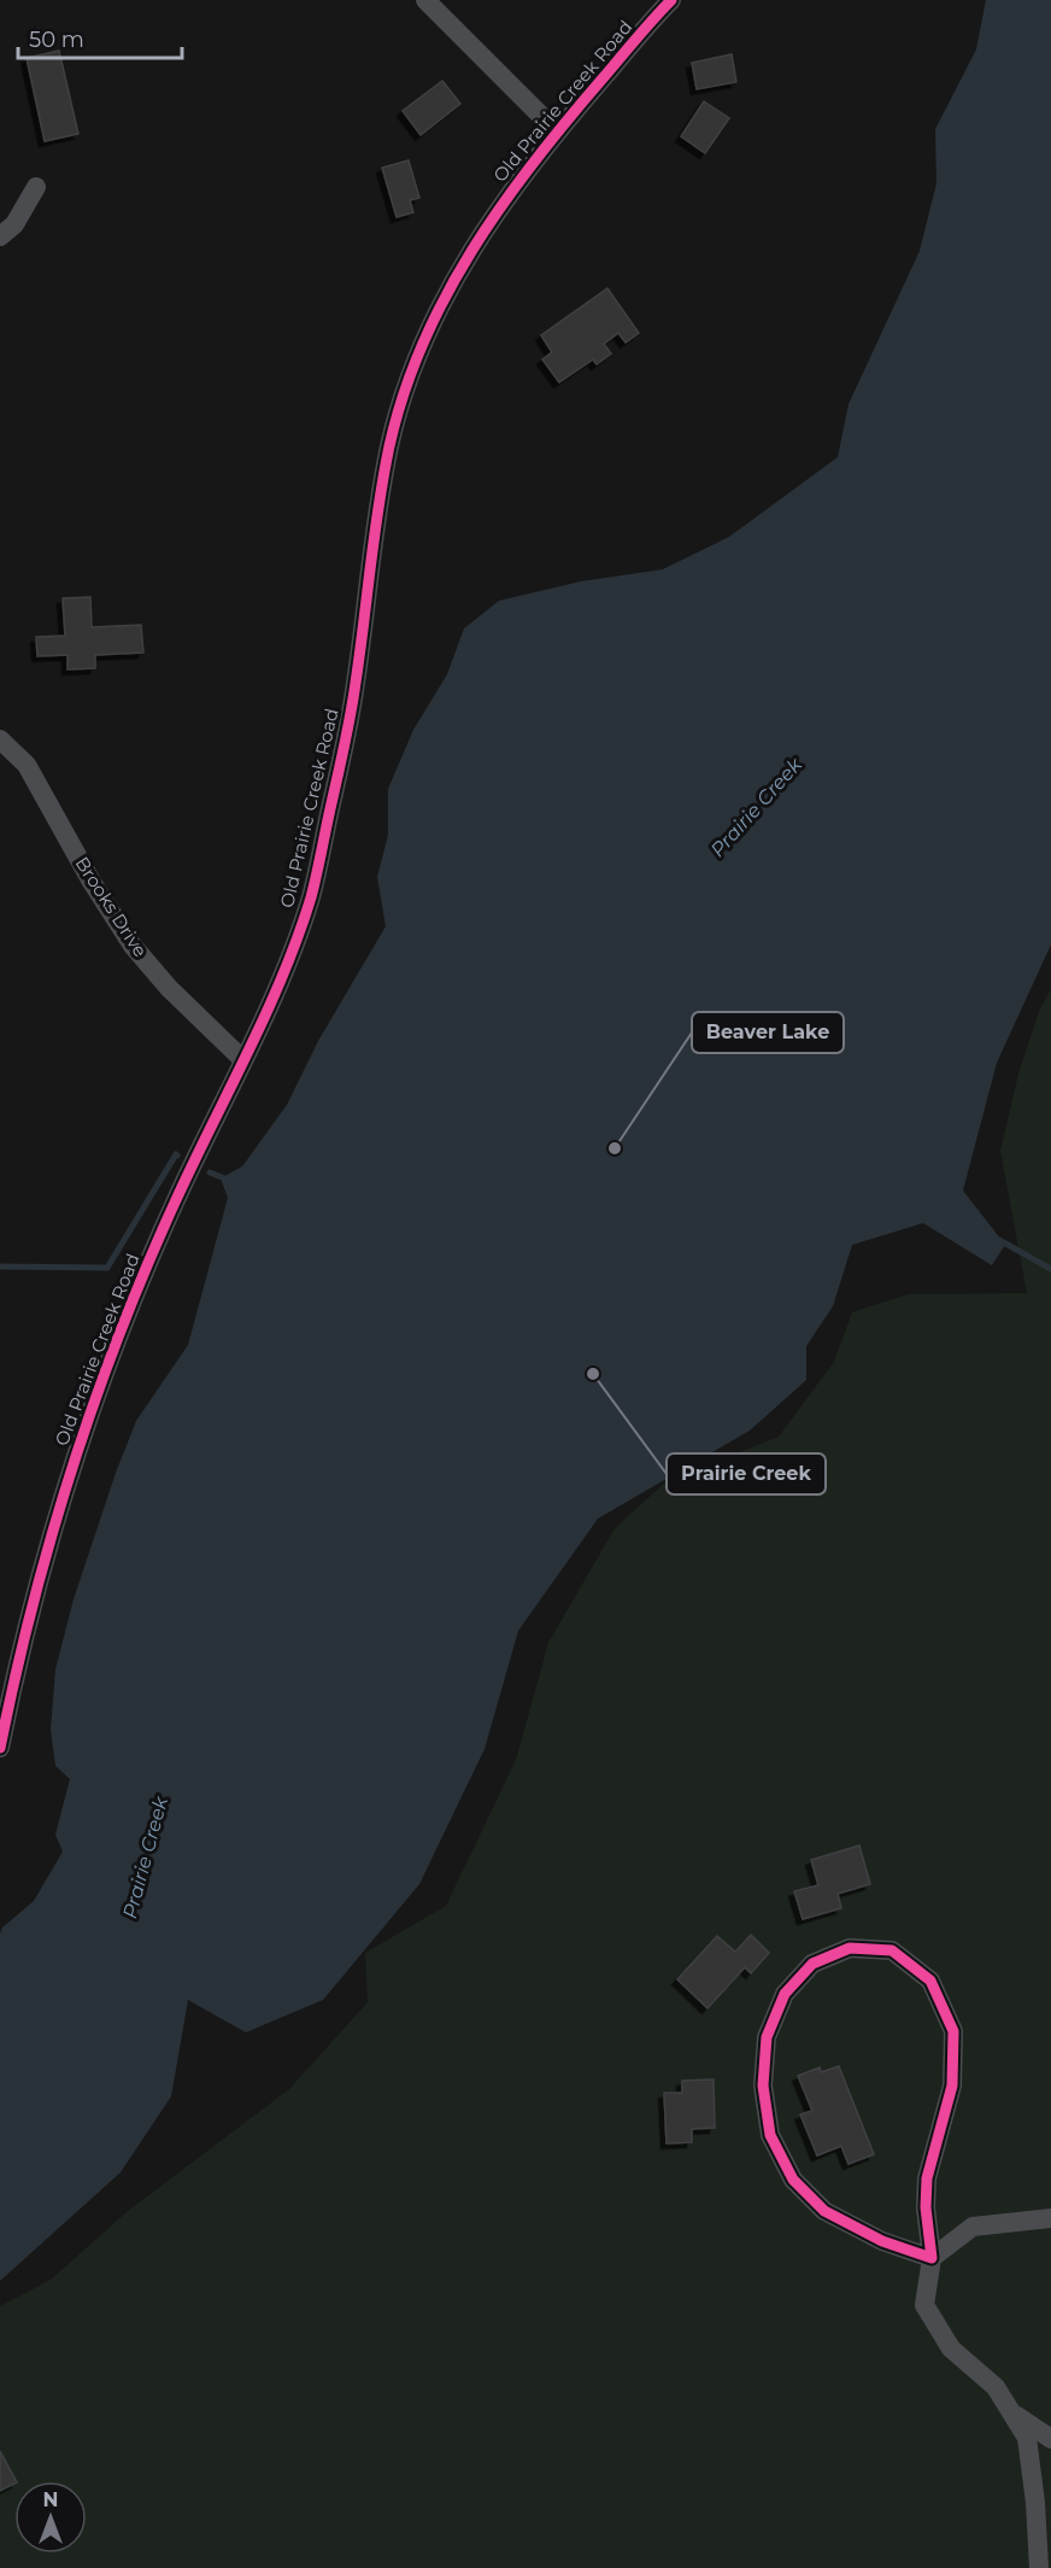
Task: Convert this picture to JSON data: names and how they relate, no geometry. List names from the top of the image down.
{
  "streets": {
    "street": ["Old Prairie Creek Road", "Brooks Drive"]
  },
  "crossings": [
    ["Old Prairie Creek Road", "Brooks Drive"]
  ],
  "water": ["Prairie Creek"],
  "places": ["Beaver Lake", "Prairie Creek"],
  "scale_bar": "50 m",
  "north": "top"
}
